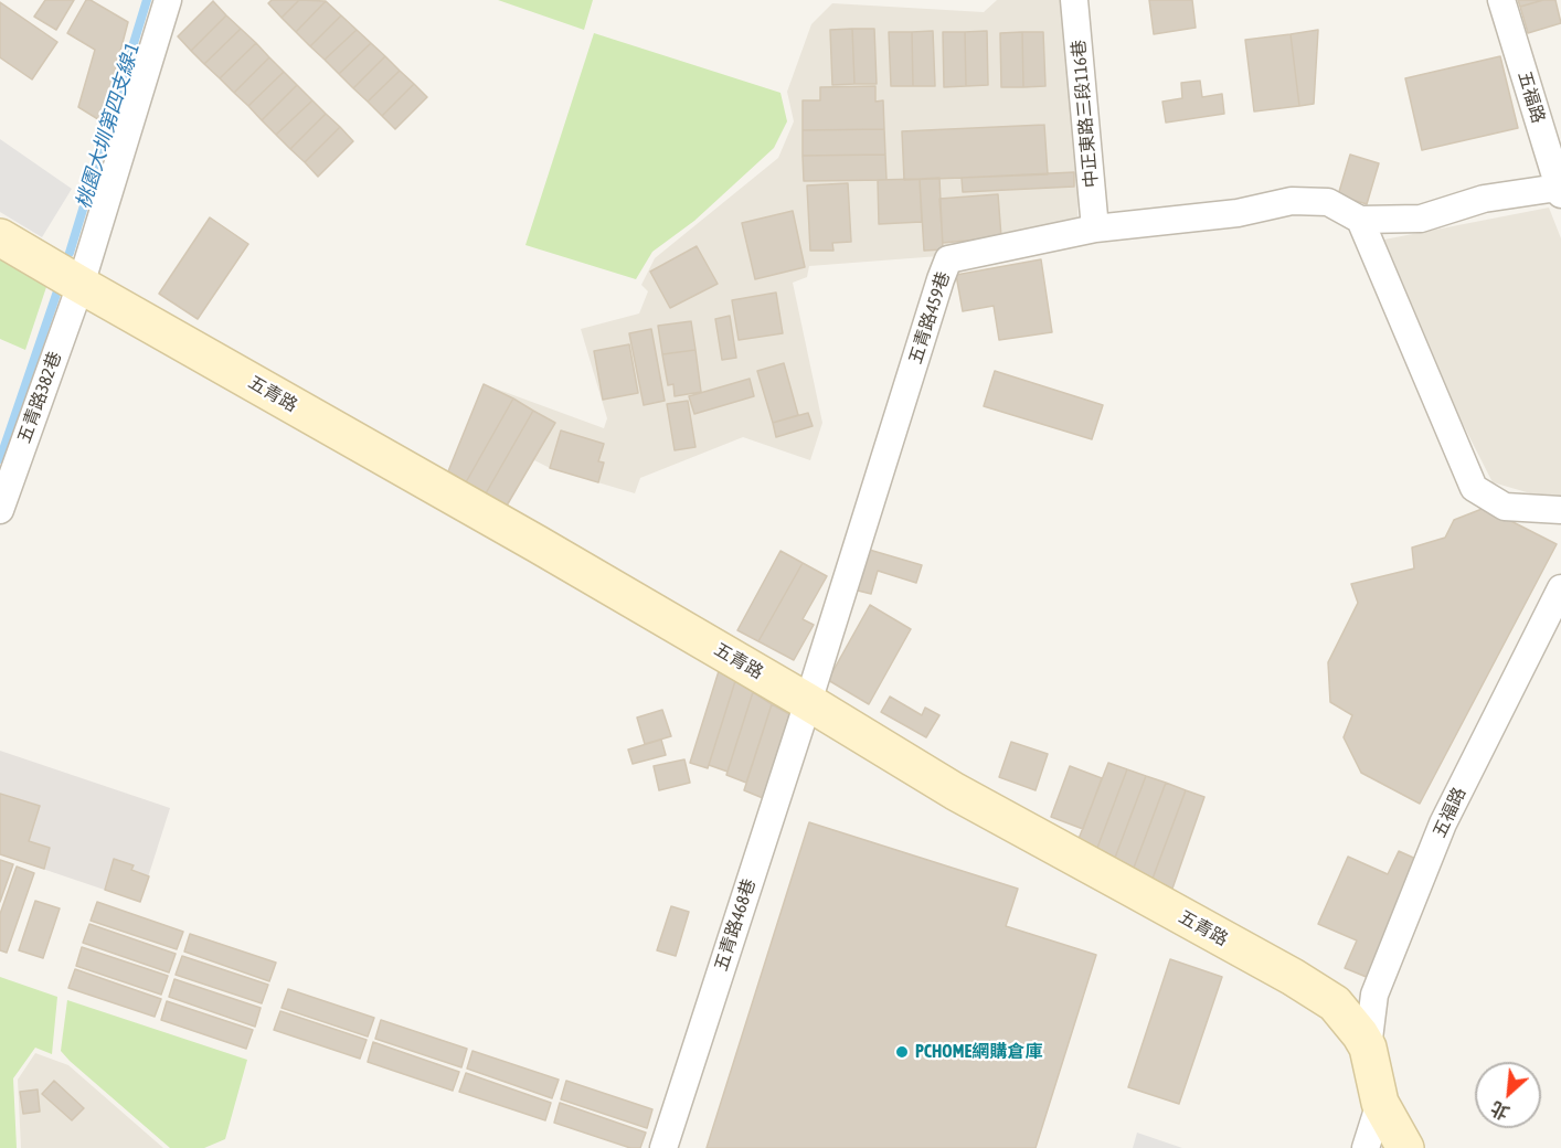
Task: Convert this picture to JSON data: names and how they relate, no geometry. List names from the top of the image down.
{
  "streets": {
    "street": [
      "五福路",
      "中正東路三段116巷",
      "五青路459巷",
      "五青路",
      "五青路382巷",
      "五青路468巷"
    ]
  },
  "crossings": [
    ["五福路", "五青路"],
    ["中正東路三段116巷", "五青路459巷"],
    ["五青路459巷", "五青路"],
    ["五青路459巷", "五青路468巷"],
    ["五青路", "五青路382巷"],
    ["五青路", "五青路468巷"]
  ],
  "water": ["桃園大圳第四支線-1"],
  "places": ["PCHOME網購倉庫"],
  "north": "bottom left"
}
